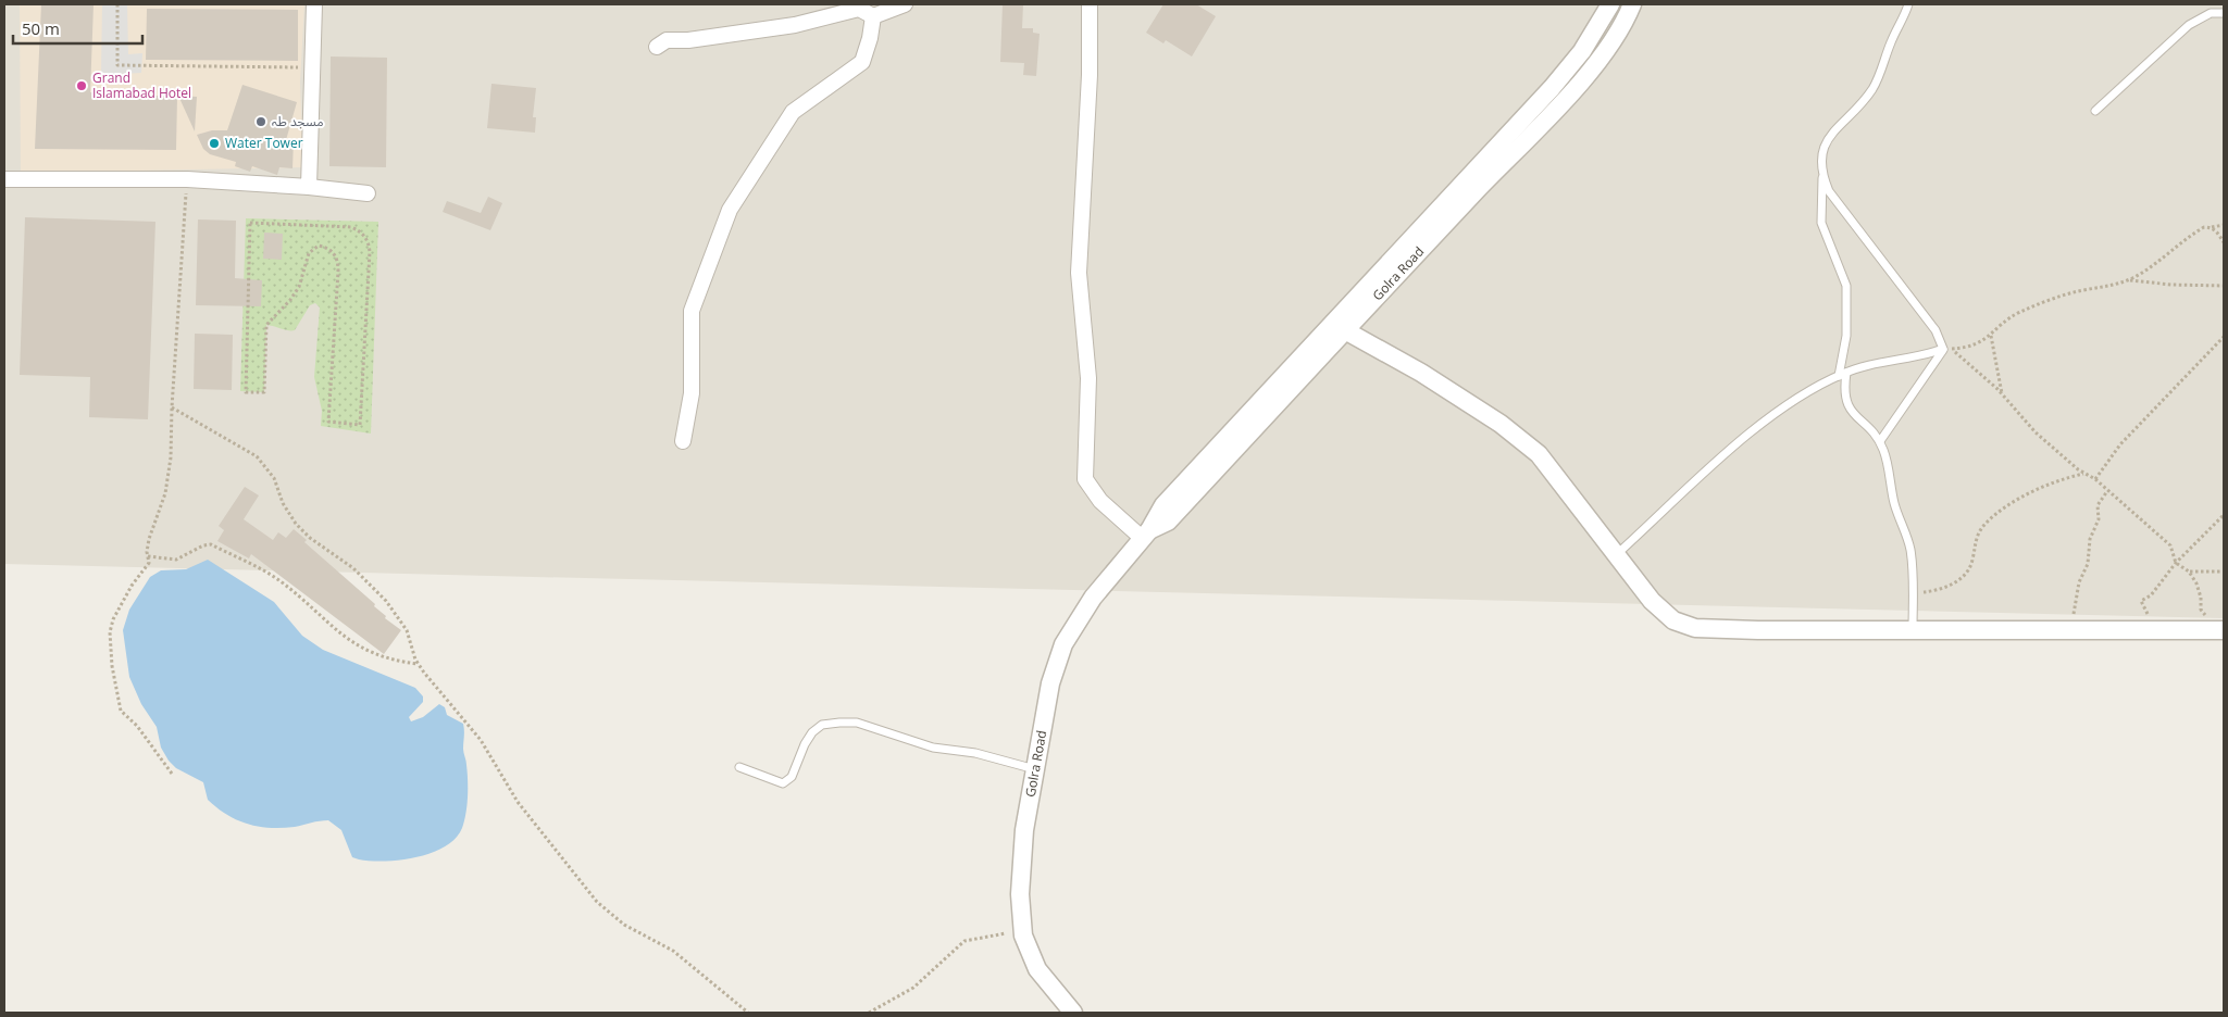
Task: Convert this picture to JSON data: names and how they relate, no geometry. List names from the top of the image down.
{
  "streets": {
    "street": ["Golra Road"]
  },
  "places": ["Grand Islamabad Hotel", "مسجد طہ", "Water Tower"],
  "scale_bar": "50 m"
}
